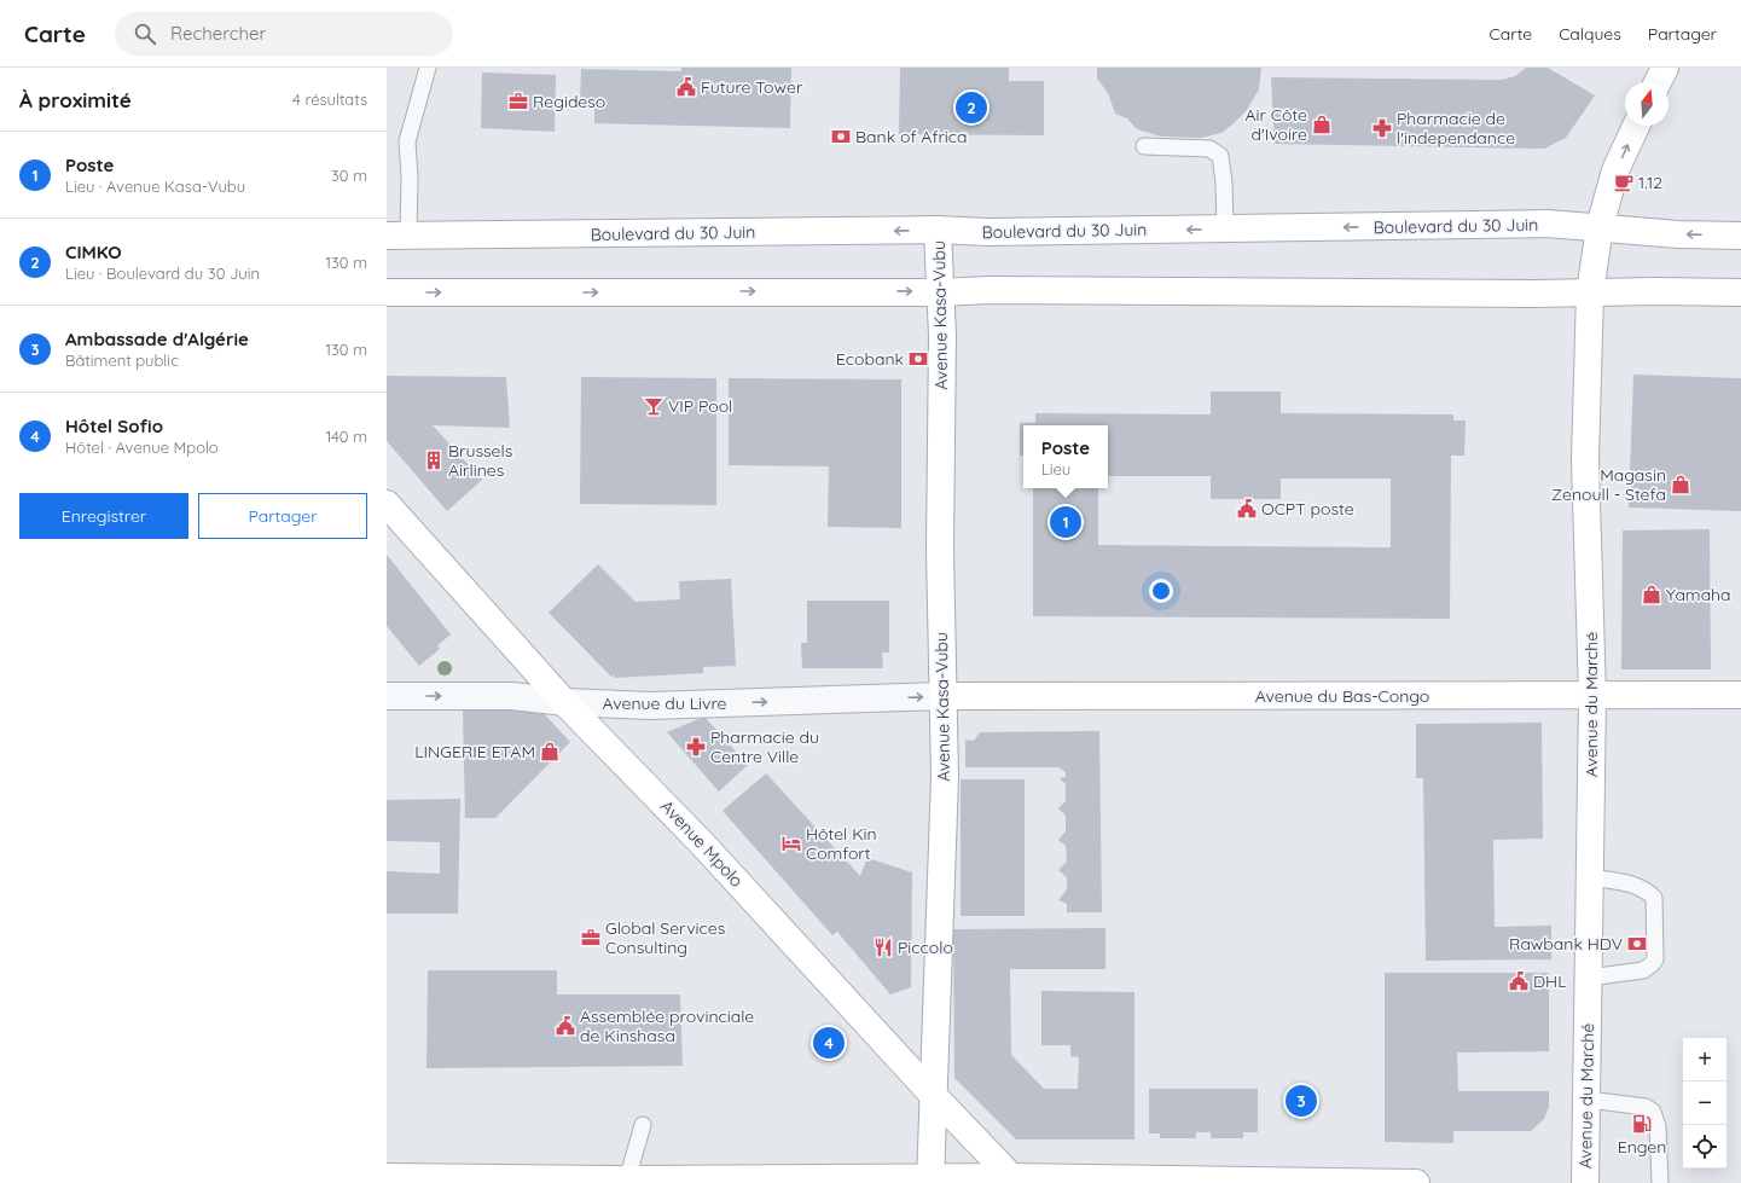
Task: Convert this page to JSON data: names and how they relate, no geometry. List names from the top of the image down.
{
  "streets": {
    "street": [
      "Boulevard du 30 Juin",
      "Avenue Kasa-Vubu",
      "Avenue du Bas-Congo",
      "Avenue du Livre",
      "Avenue du Marché",
      "Avenue Mpolo"
    ]
  },
  "crossings": [
    ["Boulevard du 30 Juin", "Avenue Kasa-Vubu"],
    ["Boulevard du 30 Juin", "Avenue du Marché"],
    ["Avenue Kasa-Vubu", "Avenue du Bas-Congo"],
    ["Avenue Kasa-Vubu", "Avenue du Livre"],
    ["Avenue Kasa-Vubu", "Avenue Mpolo"],
    ["Avenue du Bas-Congo", "Avenue du Livre"],
    ["Avenue du Bas-Congo", "Avenue du Marché"],
    ["Avenue du Livre", "Avenue Mpolo"]
  ],
  "one_way": ["Avenue du Livre"],
  "places": {
    "public building": [
      "Future Tower",
      "OCPT poste",
      "DHL",
      "Assemblée provinciale de Kinshasa"
    ],
    "office": ["Regideso", "Global Services Consulting"],
    "shop": [
      "Air Côte d'Ivoire",
      "Magasin Zenoull - Stefa",
      "Yamaha",
      "LINGERIE ETAM"
    ],
    "pharmacy": ["Pharmacie de l'independance", "Pharmacie du Centre Ville"],
    "bank": ["Bank of Africa", "Ecobank", "Rawbank HDV"],
    "cafe": ["1.12"],
    "bar": ["VIP Pool"],
    "building": ["Brussels Airlines"],
    "hotel": ["Hôtel Kin Comfort"],
    "restaurant": ["Piccolo"],
    "fuel station": ["Engen"]
  },
  "north": "top",
  "page": {
    "header": "Carte",
    "search": "Rechercher",
    "nav": ["Carte", "Calques", "Partager"],
    "heading": ["À proximité", "4 résultats"],
    "pins": [
      "2",
      "1",
      "4",
      "3"
    ],
    "list": [
      {
        "mark": "1",
        "name": "Poste",
        "note": "Lieu · Avenue Kasa-Vubu",
        "value": "30 m"
      },
      {
        "mark": "2",
        "name": "CIMKO",
        "note": "Lieu · Boulevard du 30 Juin",
        "value": "130 m"
      },
      {
        "mark": "3",
        "name": "Ambassade d'Algérie",
        "note": "Bâtiment public",
        "value": "130 m"
      },
      {
        "mark": "4",
        "name": "Hôtel Sofio",
        "note": "Hôtel · Avenue Mpolo",
        "value": "140 m"
      }
    ],
    "popup": ["Poste", "Lieu"],
    "buttons": ["Enregistrer", "Partager"],
    "map_buttons": ["+", "−"]
  }
}
